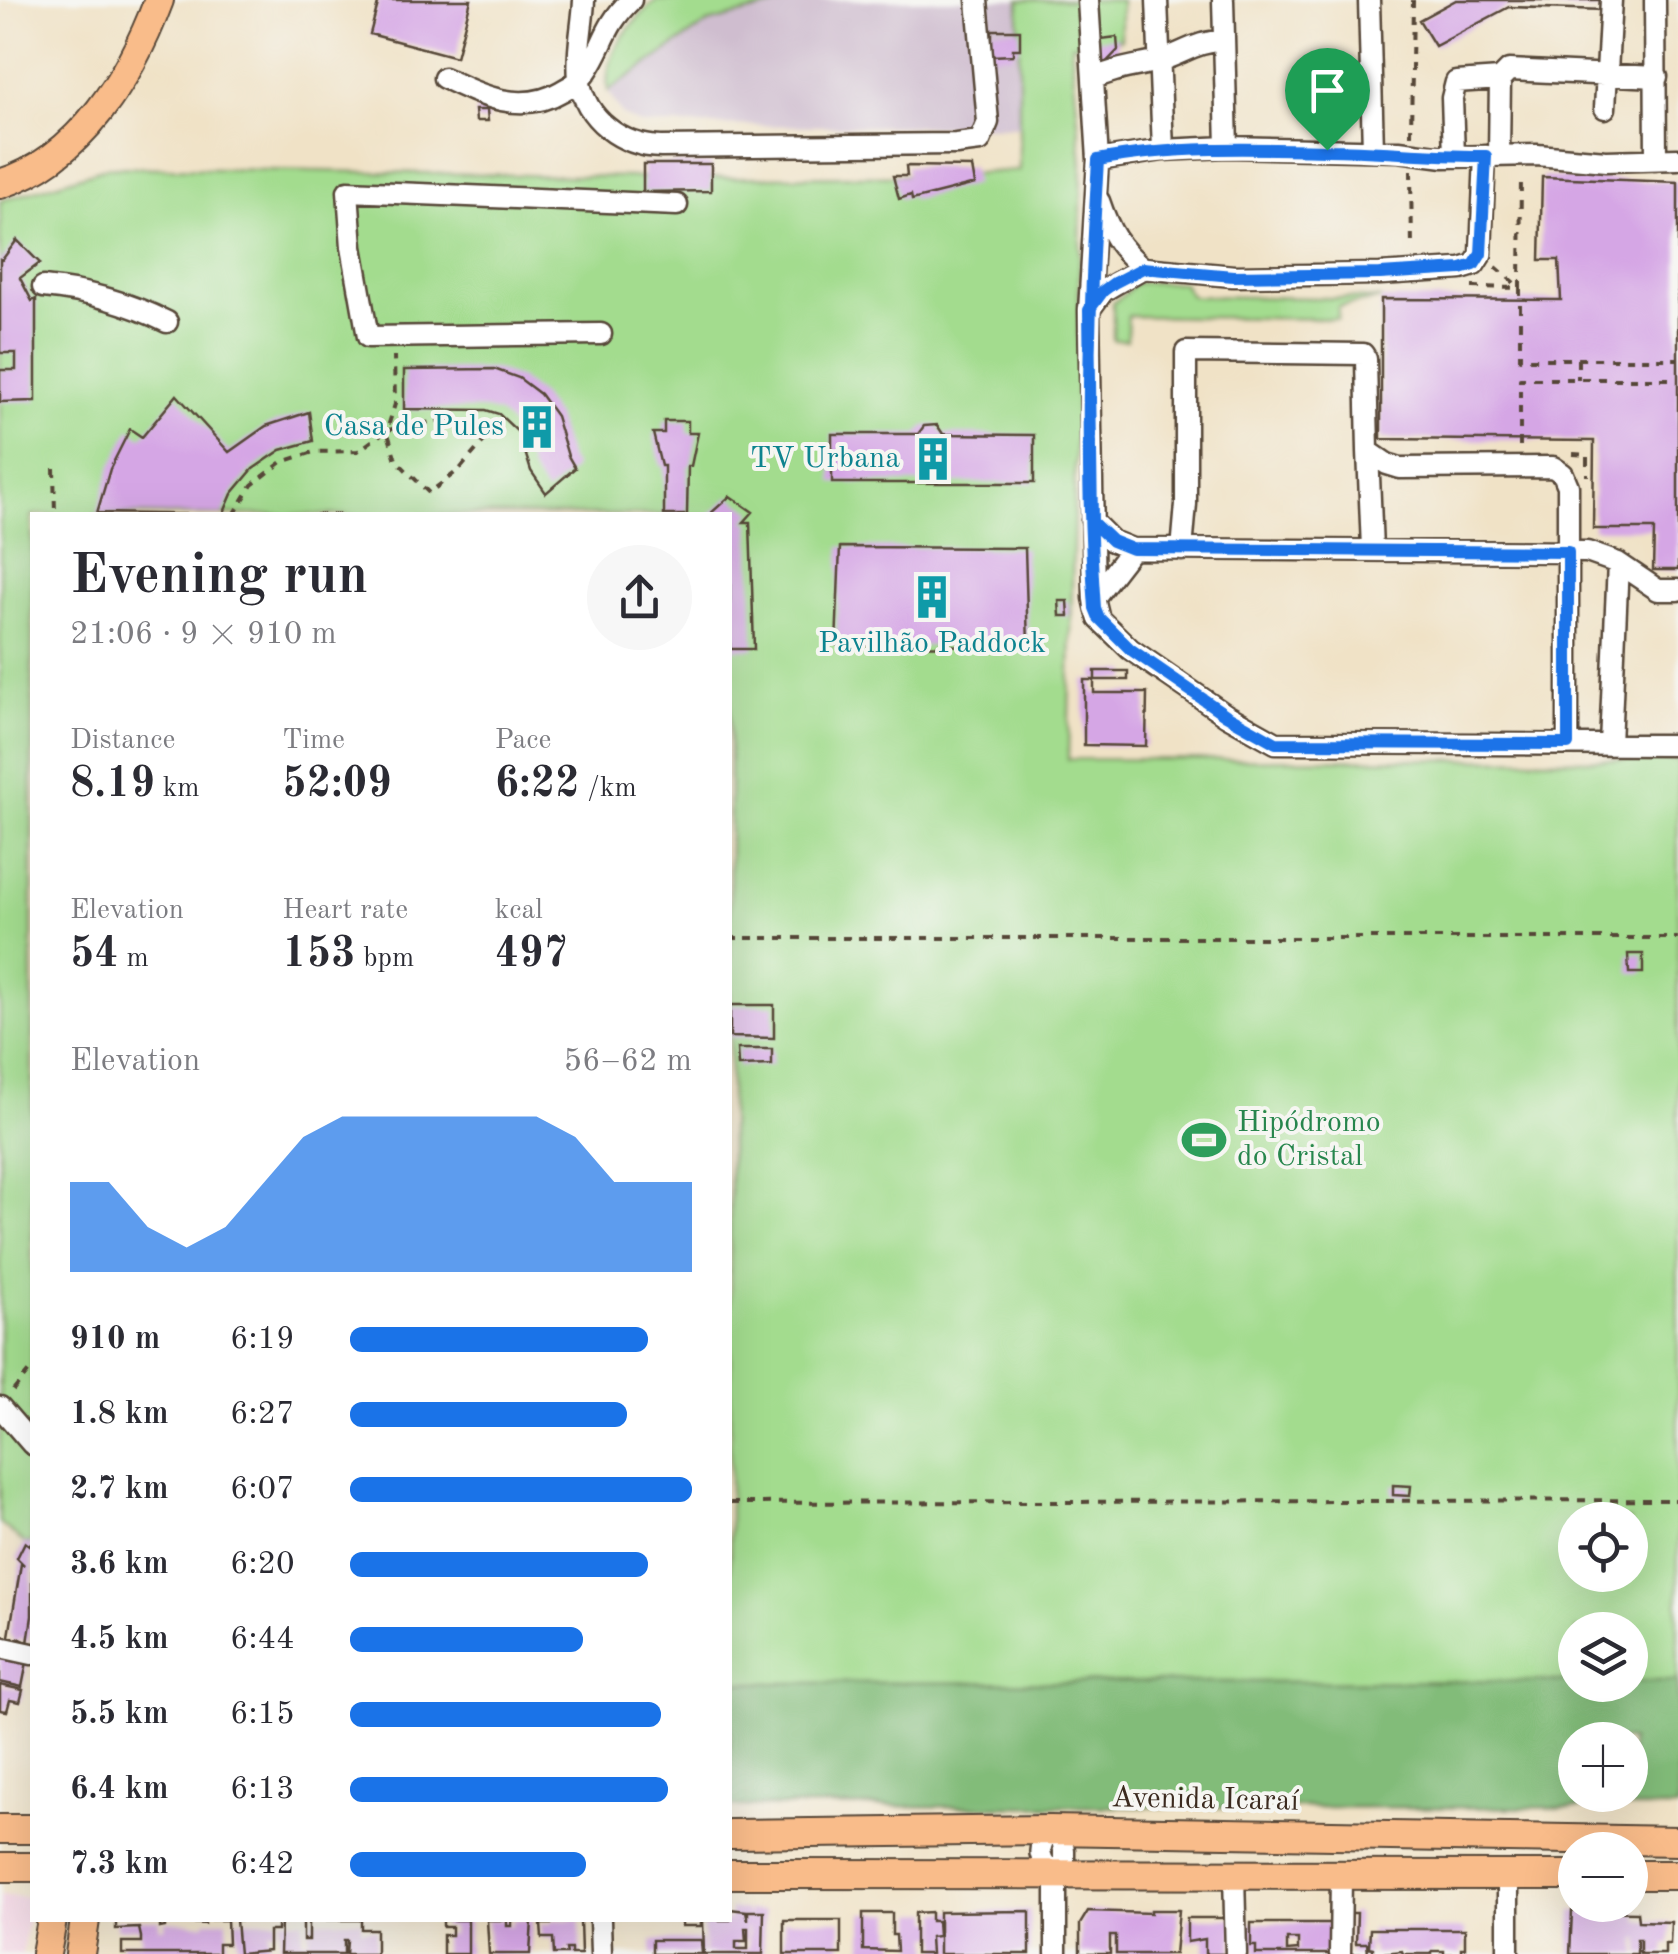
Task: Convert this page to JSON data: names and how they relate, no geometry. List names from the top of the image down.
{
  "streets": {
    "main road": ["Avenida Icaraí"]
  },
  "places": {
    "building": ["Casa de Pules", "TV Urbana", "Pavilhão Paddock"],
    "sports": ["Hipódromo do Cristal"]
  },
  "page": {
    "heading": ["Evening run", "21:06 · 9 × 910 m"],
    "stats": [
      ["Distance", "8.19 km"],
      ["Time", "52:09"],
      ["Pace", "6:22 /km"],
      ["Elevation", "54 m"],
      ["Heart rate", "153 bpm"],
      ["kcal", "497"]
    ],
    "chart": ["Elevation", "56–62 m"],
    "list": [
      {
        "name": "910 m",
        "note": "6:19"
      },
      {
        "name": "1.8 km",
        "note": "6:27"
      },
      {
        "name": "2.7 km",
        "note": "6:07"
      },
      {
        "name": "3.6 km",
        "note": "6:20"
      },
      {
        "name": "4.5 km",
        "note": "6:44"
      },
      {
        "name": "5.5 km",
        "note": "6:15"
      },
      {
        "name": "6.4 km",
        "note": "6:13"
      },
      {
        "name": "7.3 km",
        "note": "6:42"
      }
    ],
    "map_buttons": ["+", "−"]
  }
}
